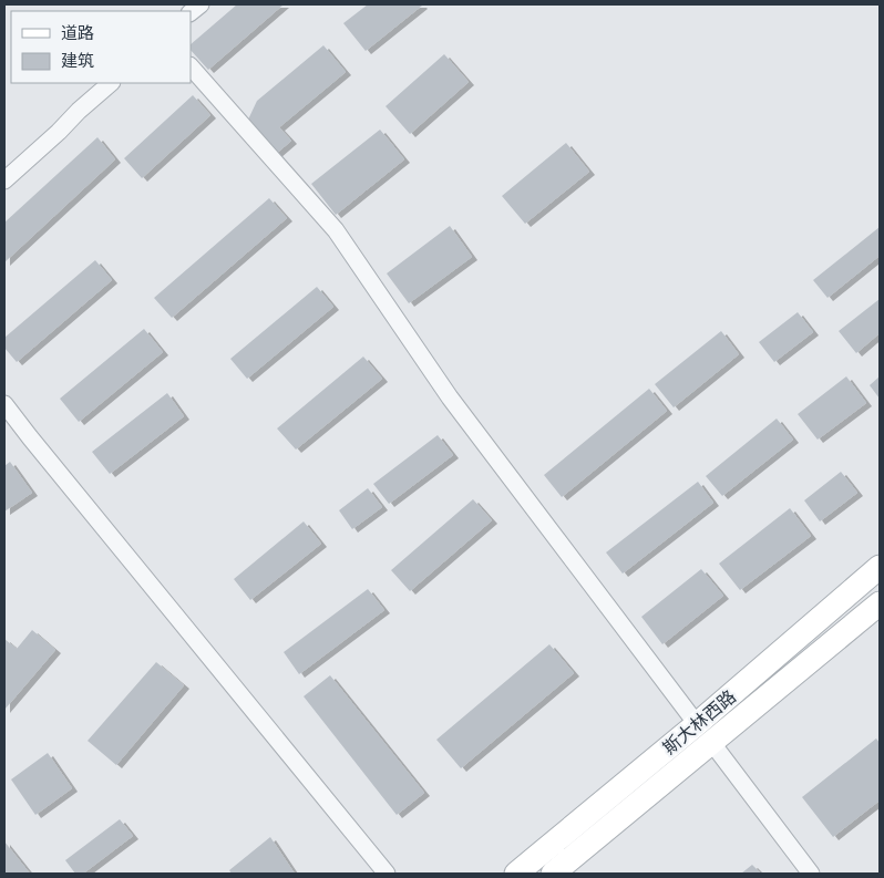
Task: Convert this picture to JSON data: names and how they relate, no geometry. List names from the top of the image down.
{
  "streets": {
    "main road": ["斯大林西路"]
  },
  "legend": ["道路", "建筑"]
}
